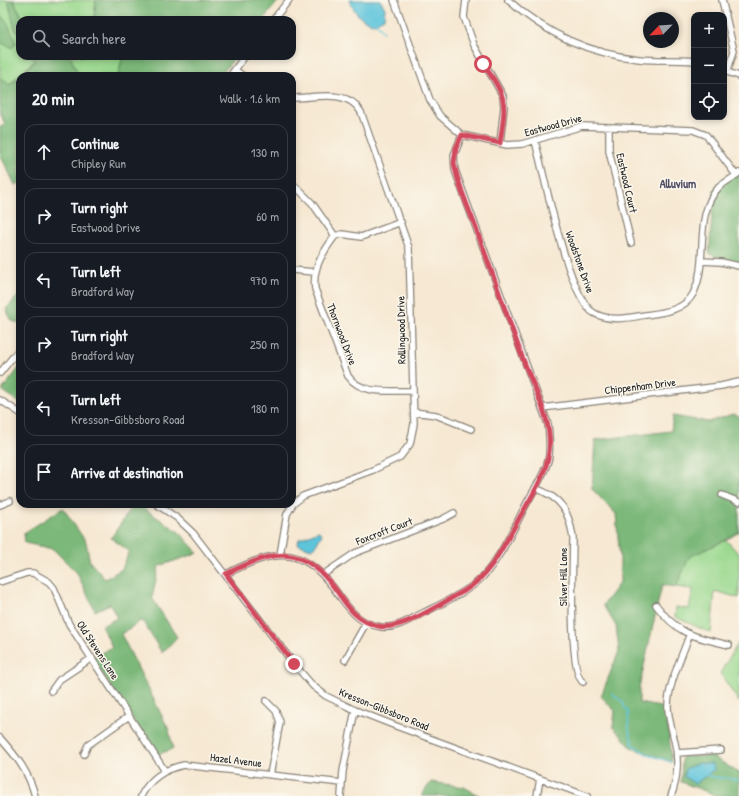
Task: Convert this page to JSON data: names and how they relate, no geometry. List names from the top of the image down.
{
  "streets": {
    "street": [
      "Eastwood Drive",
      "Eastwood Court",
      "Woodstone Drive",
      "Rollingwood Drive",
      "Thornwood Drive",
      "Chippenham Drive",
      "Foxcroft Court",
      "Silver Hill Lane",
      "Old Stevens Lane",
      "Kresson-Gibbsboro Road",
      "Hazel Avenue"
    ]
  },
  "crossings": [
    ["Eastwood Drive", "Eastwood Court"],
    ["Eastwood Drive", "Woodstone Drive"],
    ["Rollingwood Drive", "Thornwood Drive"],
    ["Old Stevens Lane", "Hazel Avenue"]
  ],
  "districts": ["Alluvium"],
  "north": "bottom left",
  "page": {
    "map_buttons": ["+", "−"],
    "search": "Search here",
    "heading": ["20 min", "Walk · 1.6 km"],
    "list": [
      ["Continue", "Chipley Run", "130 m"],
      ["Turn right", "Eastwood Drive", "60 m"],
      ["Turn left", "Bradford Way", "970 m"],
      ["Turn right", "Bradford Way", "250 m"],
      ["Turn left", "Kresson-Gibbsboro Road", "180 m"],
      "Arrive at destination"
    ]
  }
}
